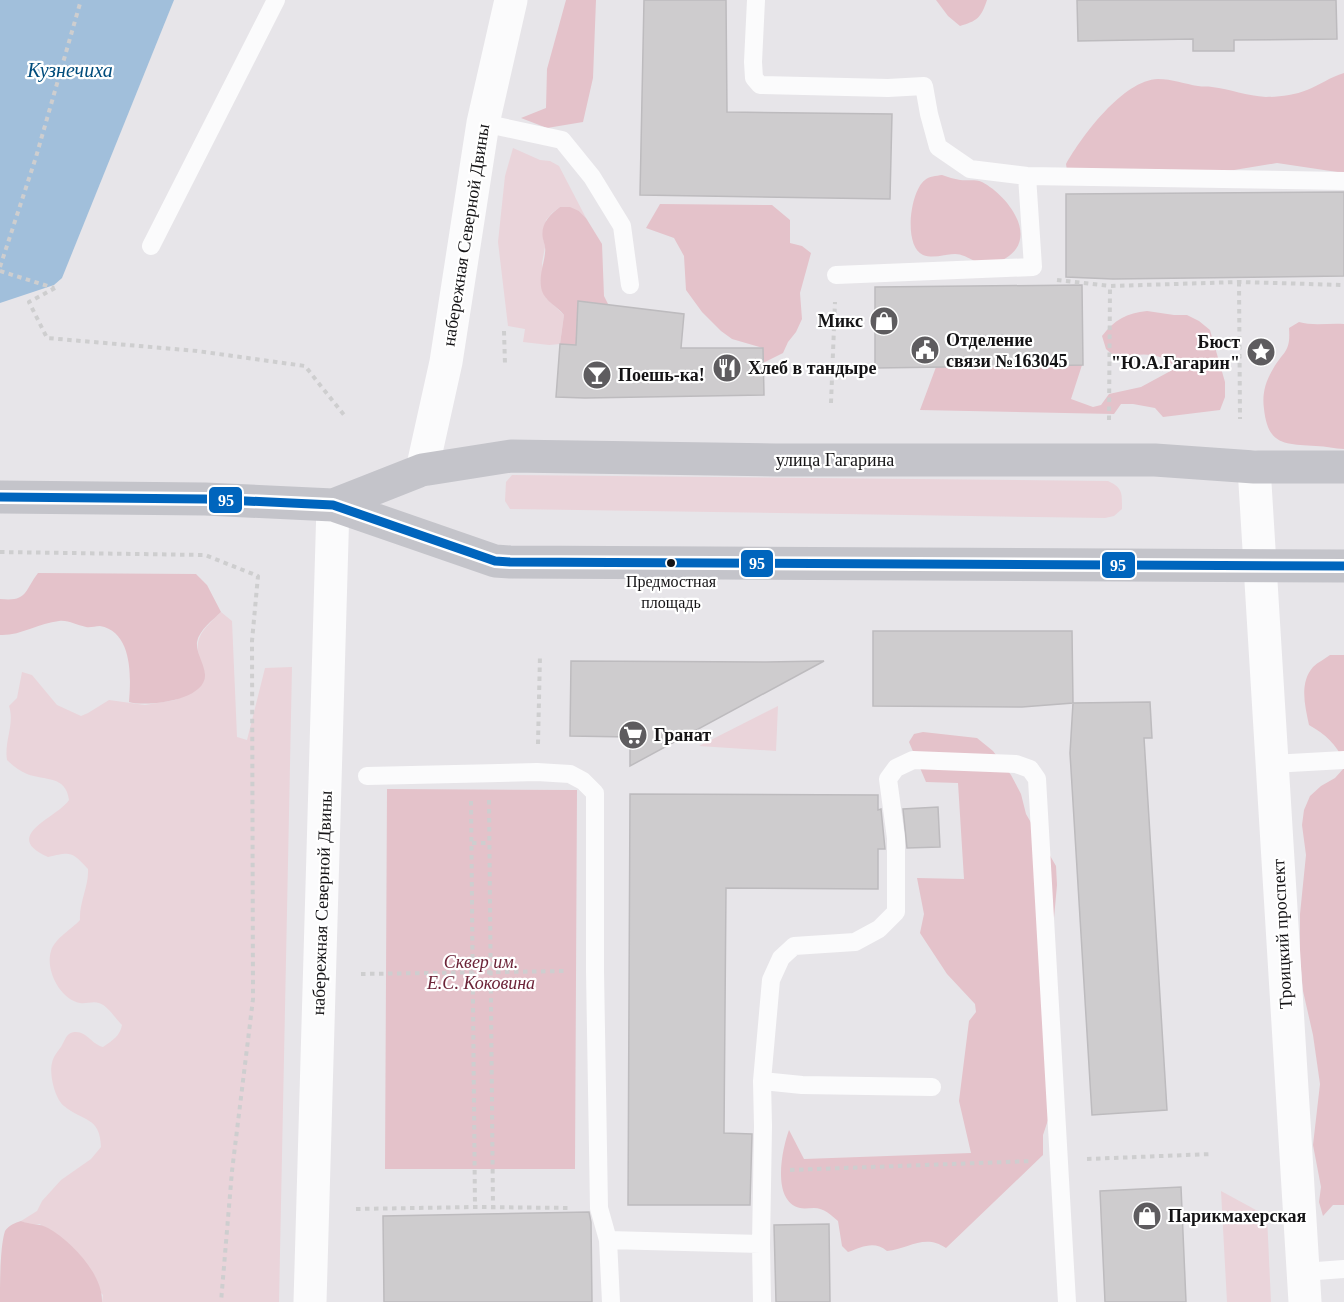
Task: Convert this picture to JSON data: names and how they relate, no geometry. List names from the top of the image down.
{
  "streets": {
    "main road": ["улица Гагарина"],
    "street": ["набережная Северной Двины", "Троицкий проспект"]
  },
  "crossings": [
    ["набережная Северной Двины", "улица Гагарина"],
    ["улица Гагарина", "Троицкий проспект"]
  ],
  "water": ["Кузнечиха"],
  "parks": ["Сквер им. Е.С. Коковина"],
  "places": {
    "shop": ["Микс", "Парикмахерская"],
    "public building": ["Отделение связи №163045"],
    "place": ["Бюст \"Ю.А.Гагарин\""],
    "restaurant": ["Хлеб в тандыре"],
    "bar": ["Поешь-ка!"],
    "other": ["Предмостная площадь"],
    "supermarket": ["Гранат"]
  },
  "lines": ["transit line 95"]
}
